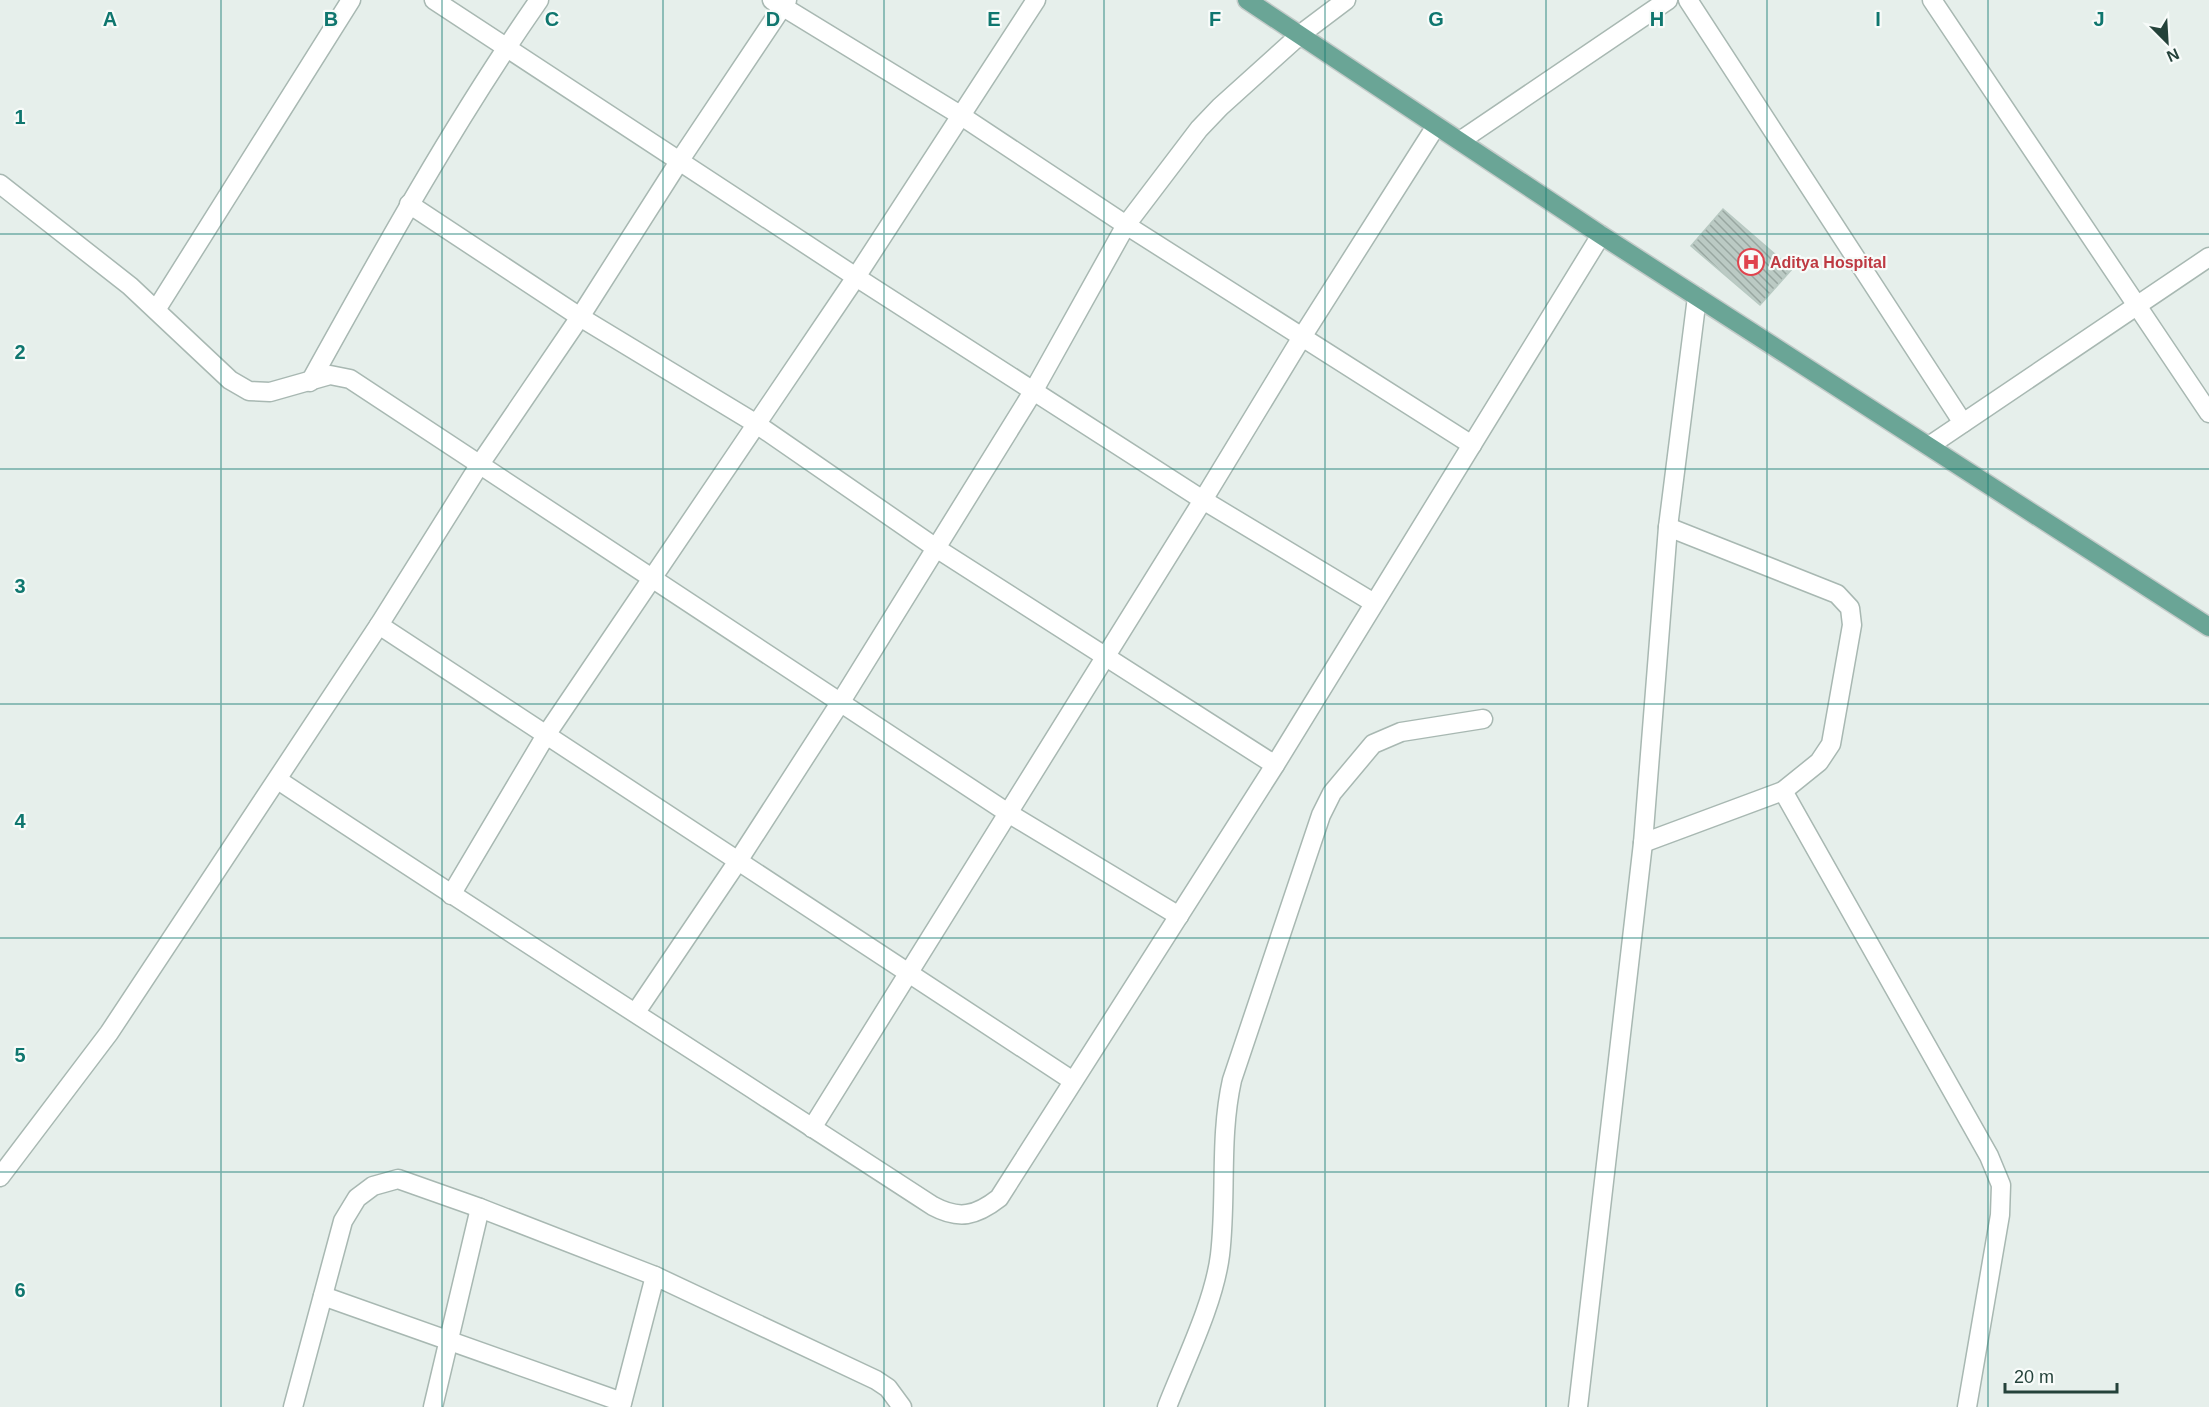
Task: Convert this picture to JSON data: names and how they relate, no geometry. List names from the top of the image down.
{
  "places": {
    "hospital": ["Aditya Hospital"]
  },
  "scale_bar": "20 m",
  "north": "bottom right",
  "grid": {
    "columns": [
      "A",
      "B",
      "C",
      "D",
      "E",
      "F",
      "G",
      "H",
      "I",
      "J"
    ],
    "rows": [
      "1",
      "2",
      "3",
      "4",
      "5",
      "6"
    ]
  }
}
